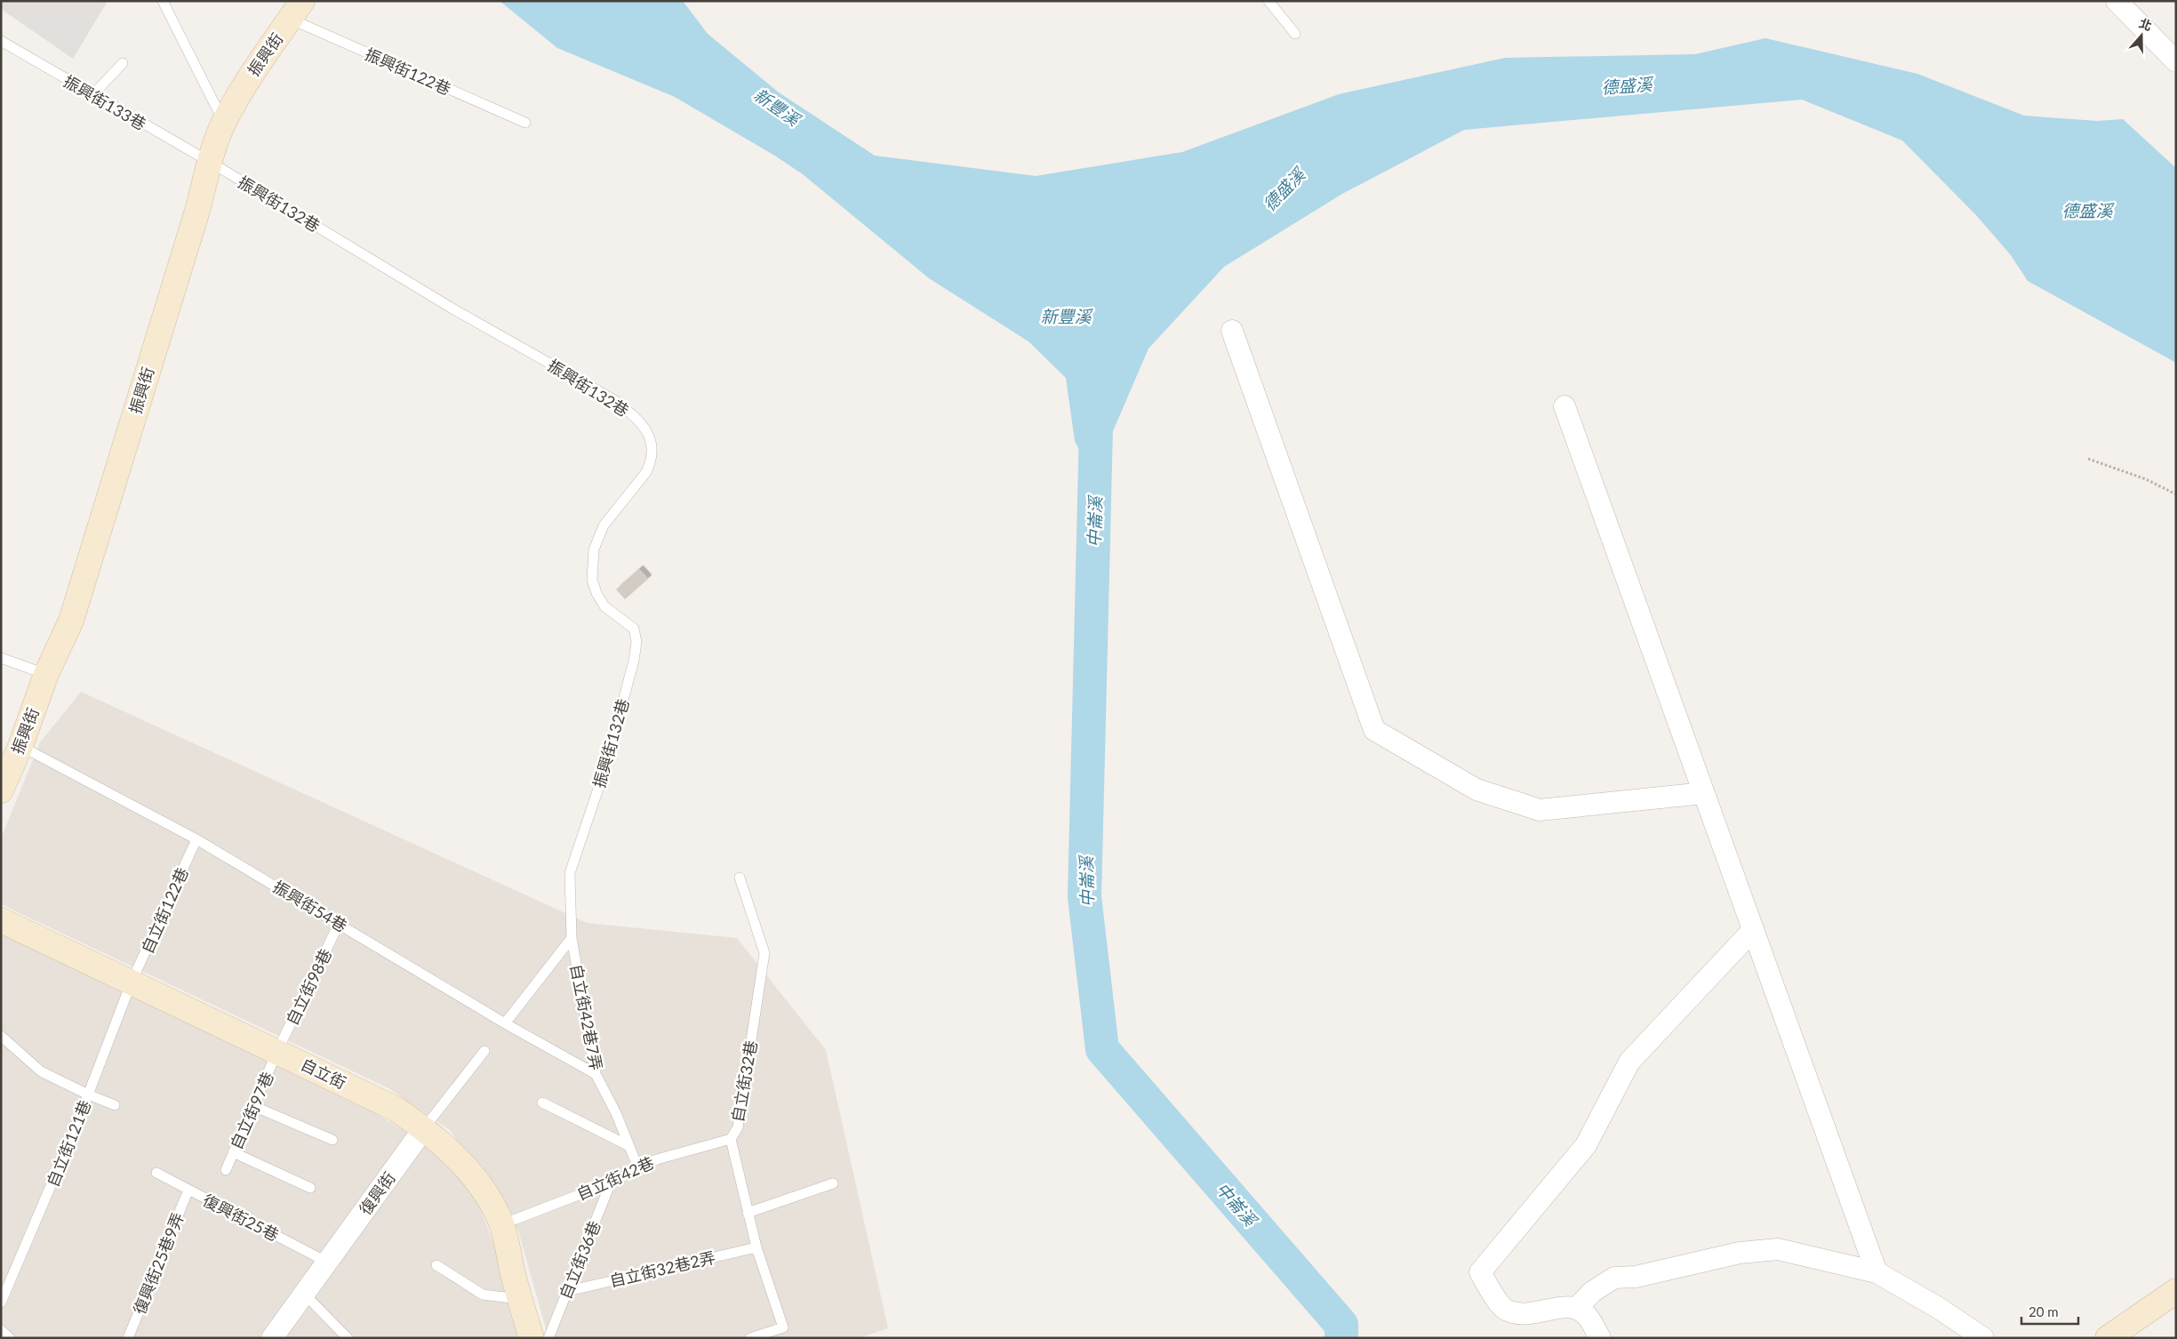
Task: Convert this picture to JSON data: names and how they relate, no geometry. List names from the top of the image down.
{
  "streets": {
    "street": ["振興街", "自立街", "復興街"],
    "lane": [
      "振興街122巷",
      "振興街133巷",
      "振興街132巷",
      "振興街54巷",
      "自立街122巷",
      "自立街98巷",
      "自立街42巷7弄",
      "自立街32巷",
      "自立街97巷",
      "自立街121巷",
      "自立街42巷",
      "復興街25巷",
      "自立街36巷",
      "復興街25巷9弄",
      "自立街32巷2弄"
    ]
  },
  "crossings": [
    ["振興街", "振興街122巷"],
    ["振興街", "振興街133巷"],
    ["振興街", "振興街132巷"],
    ["振興街", "振興街54巷"],
    ["振興街133巷", "振興街132巷"],
    ["振興街132巷", "自立街42巷7弄"],
    ["振興街54巷", "自立街122巷"],
    ["振興街54巷", "自立街98巷"],
    ["振興街54巷", "自立街42巷7弄"],
    ["自立街122巷", "自立街"],
    ["自立街122巷", "自立街121巷"],
    ["自立街98巷", "自立街"],
    ["自立街98巷", "自立街97巷"],
    ["自立街42巷7弄", "自立街42巷"],
    ["自立街", "自立街97巷"],
    ["自立街", "自立街121巷"],
    ["自立街", "自立街42巷"],
    ["自立街", "復興街"],
    ["自立街32巷", "自立街42巷"],
    ["自立街32巷", "自立街32巷2弄"],
    ["自立街42巷", "自立街36巷"],
    ["復興街", "復興街25巷"],
    ["復興街25巷", "復興街25巷9弄"],
    ["自立街36巷", "自立街32巷2弄"]
  ],
  "water": ["德盛溪", "新豐溪", "中崙溪"],
  "scale_bar": "20 m",
  "north": "top"
}
